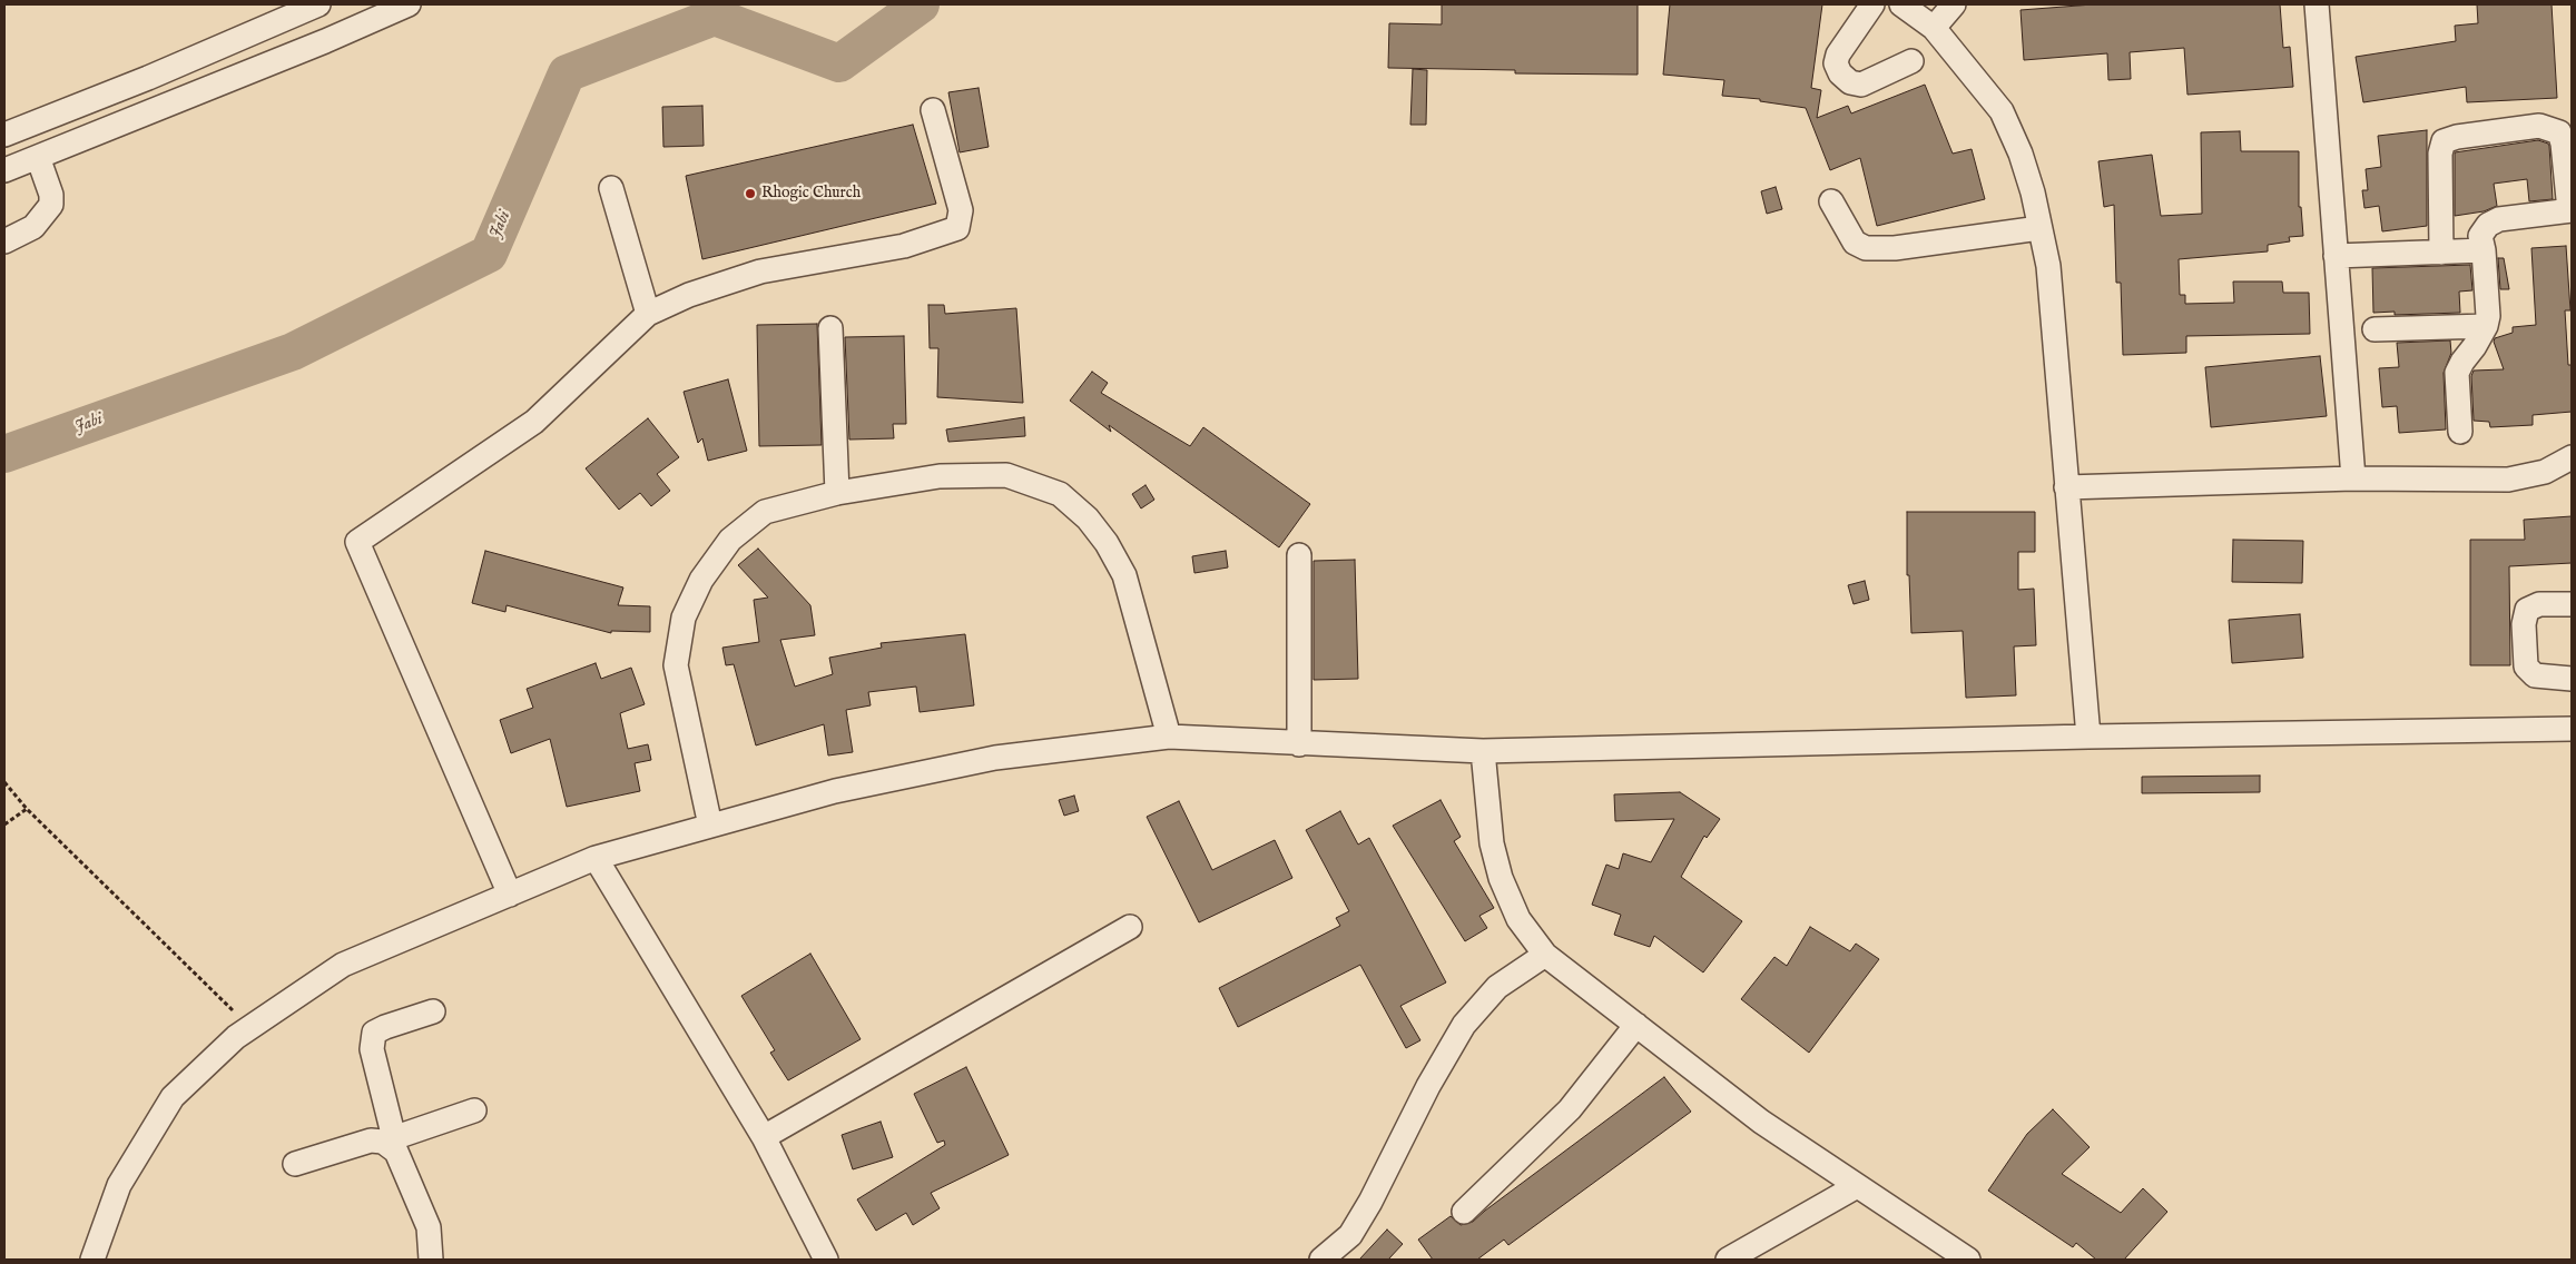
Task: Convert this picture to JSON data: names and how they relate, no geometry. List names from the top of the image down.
{
  "water": ["Jabi"],
  "places": ["Rhogic Church"]
}
